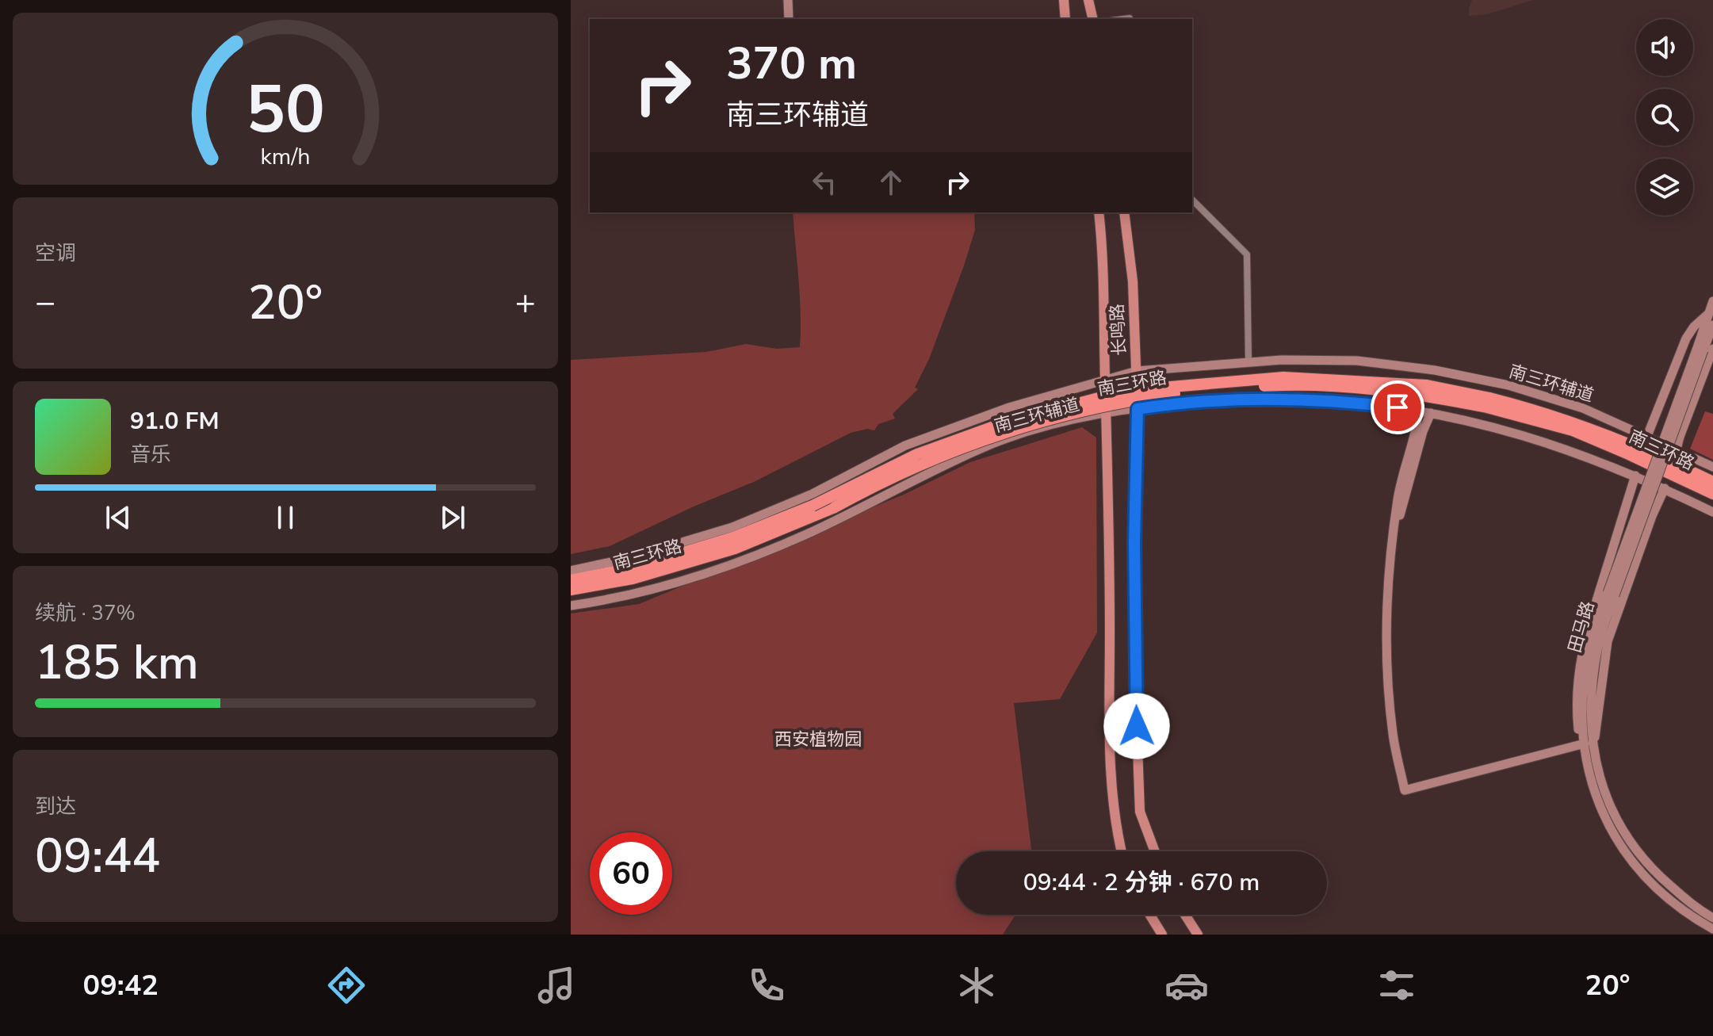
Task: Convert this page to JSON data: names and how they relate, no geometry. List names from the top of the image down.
{
  "streets": {
    "highway": ["南三环路"],
    "main road": ["长鸣路"],
    "street": ["南三环辅道", "田马路"]
  },
  "crossings": [
    ["长鸣路", "南三环辅道"]
  ],
  "parks": ["西安植物园"],
  "page": {
    "turn": ["370 m", "南三环辅道"],
    "tile": [
      "空调",
      ["续航 · 37%", "185 km"],
      ["到达", "09:44"]
    ],
    "heat": ["−", "20°", "+"],
    "song": ["91.0 FM", "音乐"],
    "limit": "60",
    "trip": "09:44 · 2 分钟 · 670 m",
    "tabs": ["09:42", "20°"],
    "gauge": ["50", "km/h"]
  }
}
